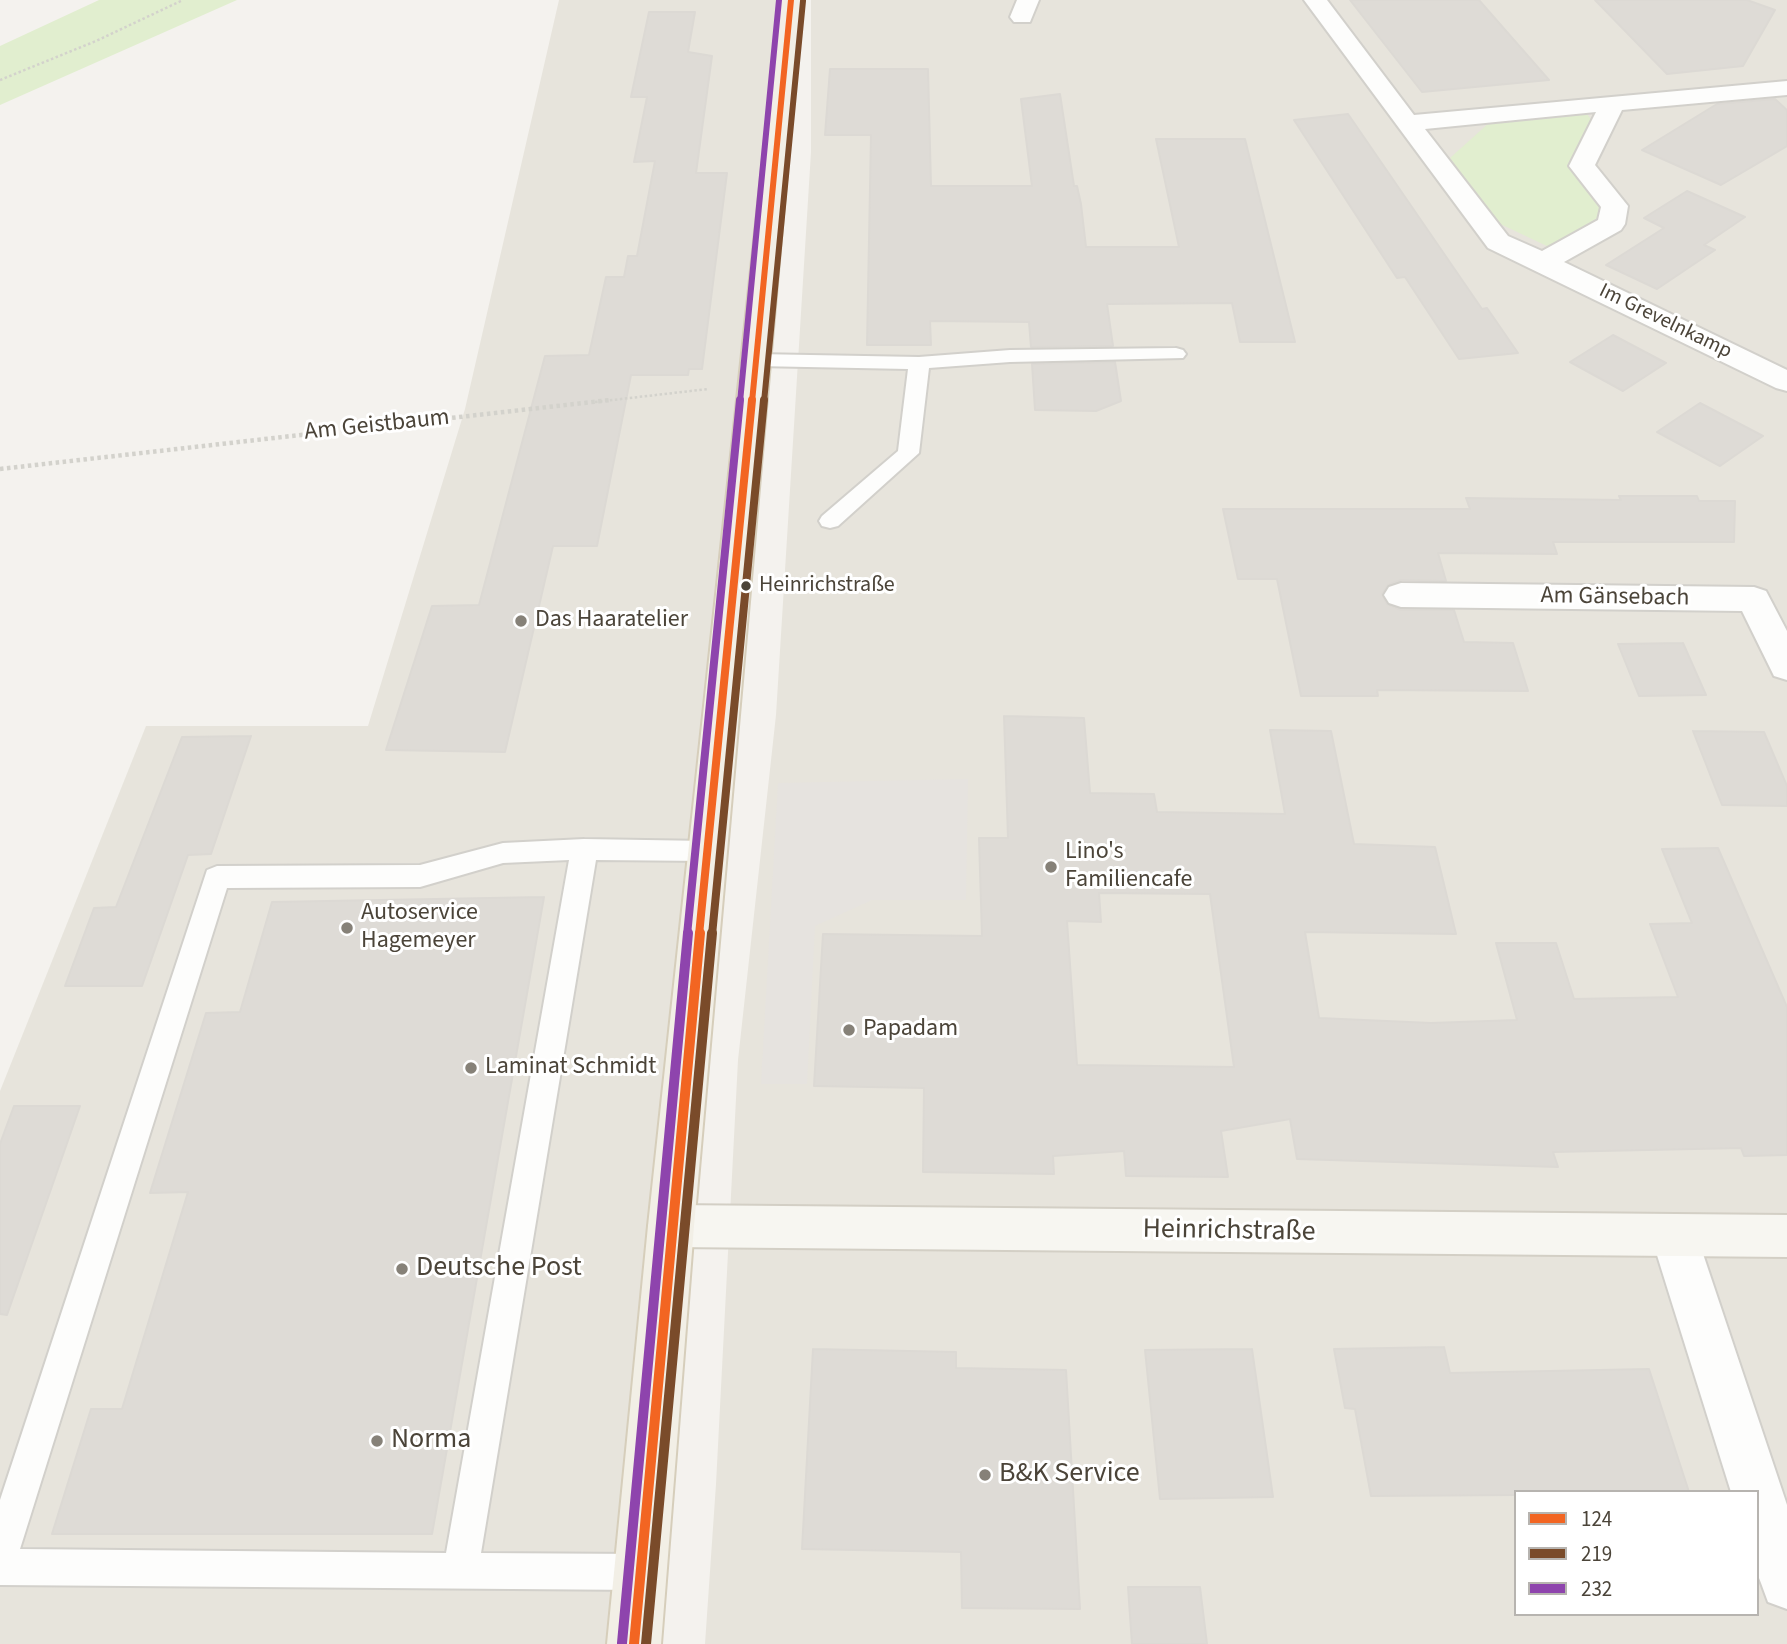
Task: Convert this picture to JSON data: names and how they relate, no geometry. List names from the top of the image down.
{
  "streets": {
    "street": ["Im Grevelnkamp", "Am Gänsebach", "Heinrichstraße"],
    "path": ["Am Geistbaum"]
  },
  "places": [
    "Heinrichstraße",
    "Das Haaratelier",
    "Lino's Familiencafe",
    "Autoservice Hagemeyer",
    "Papadam",
    "Laminat Schmidt",
    "Deutsche Post",
    "Norma",
    "B&K Service"
  ],
  "lines": ["transit line 124", "transit line 232", "transit line 219"],
  "legend": ["124", "219", "232"]
}
